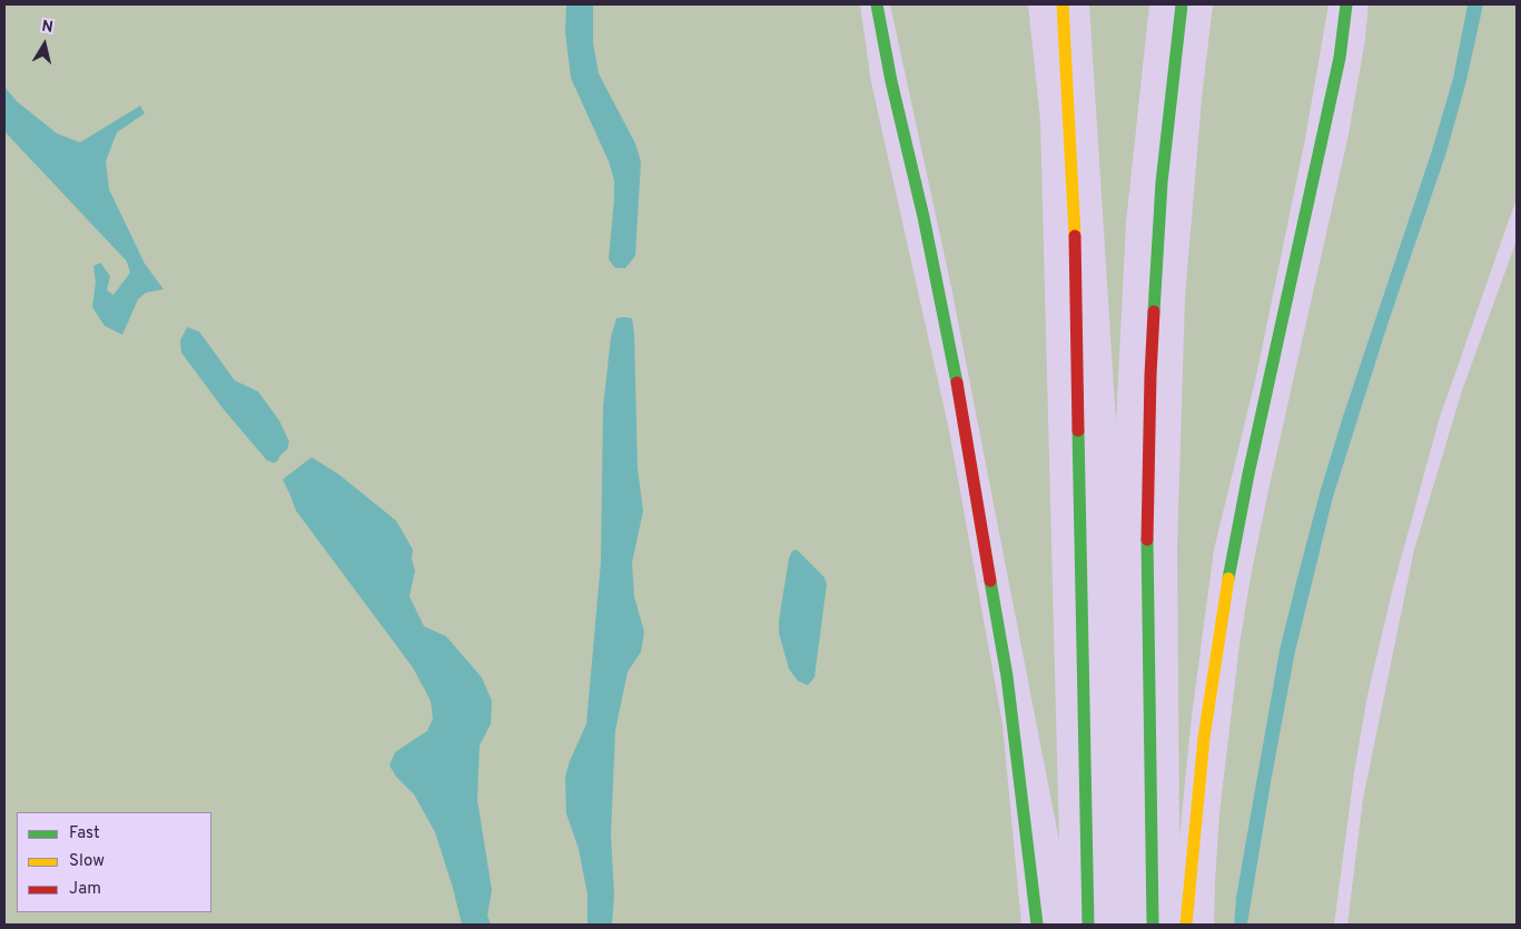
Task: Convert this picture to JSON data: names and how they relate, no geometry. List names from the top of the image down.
{
  "legend": ["Fast", "Slow", "Jam"],
  "north": "top"
}
